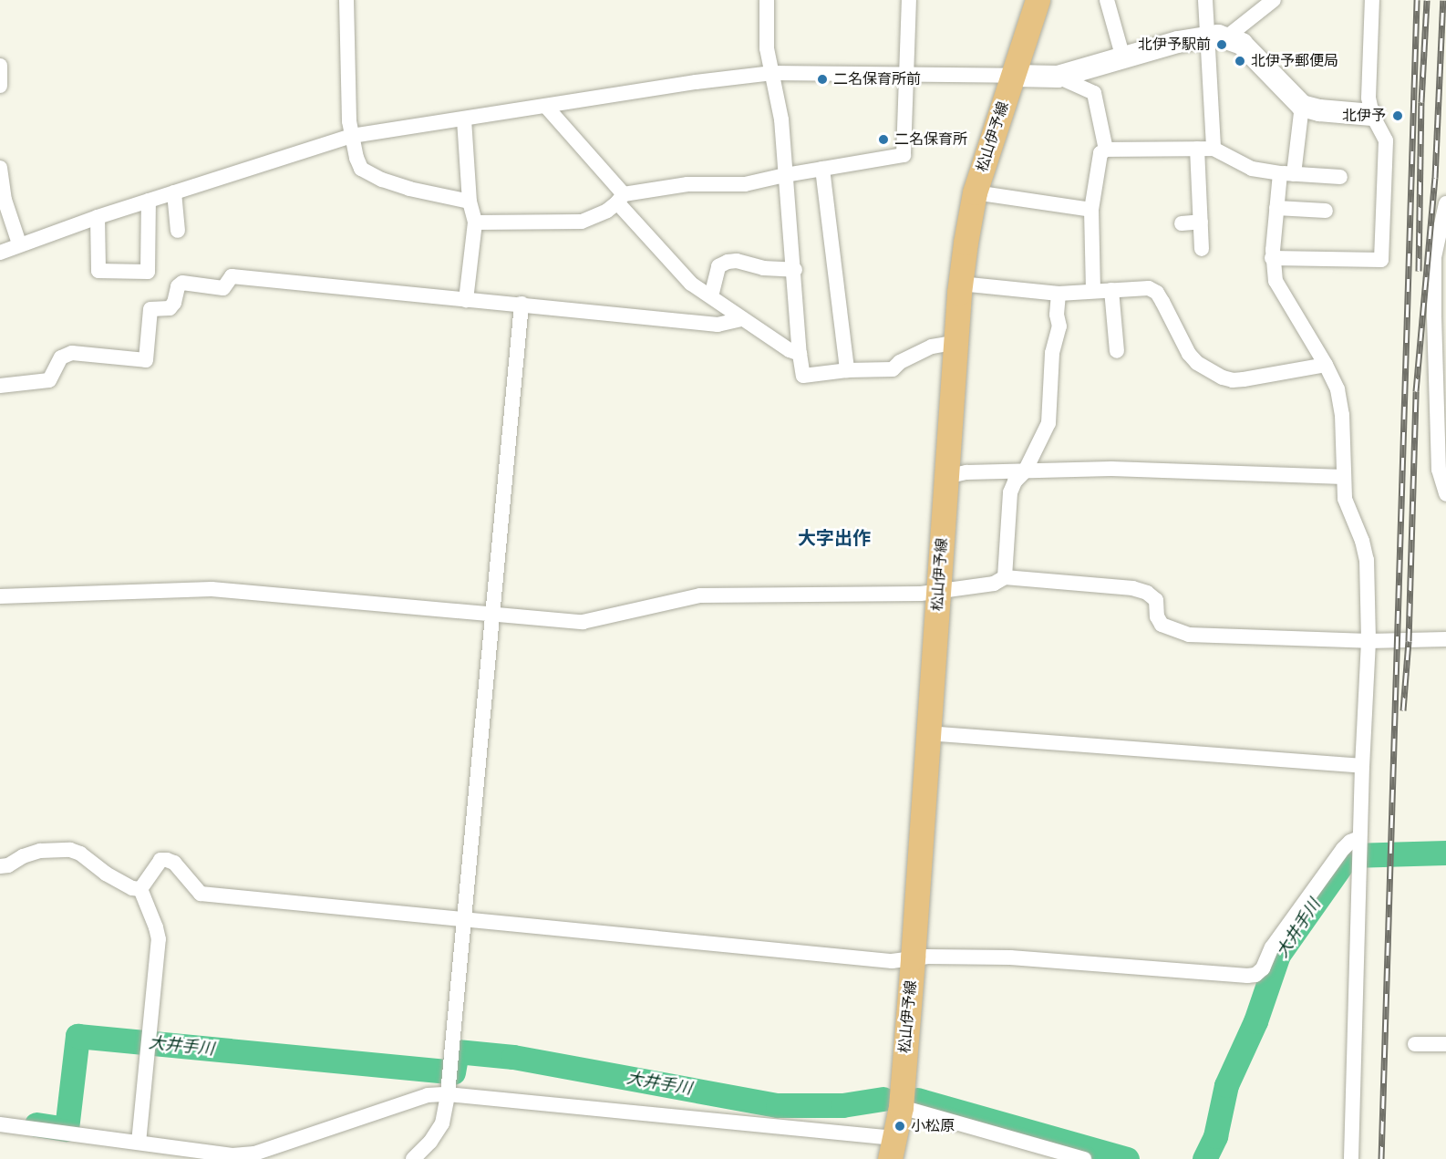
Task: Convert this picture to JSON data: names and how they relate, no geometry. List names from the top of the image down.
{
  "streets": {
    "main road": ["松山伊予線"]
  },
  "districts": ["大字出作"],
  "water": ["大井手川"],
  "places": [
    "北伊予駅前",
    "北伊予郵便局",
    "二名保育所前",
    "北伊予",
    "二名保育所",
    "小松原"
  ]
}
